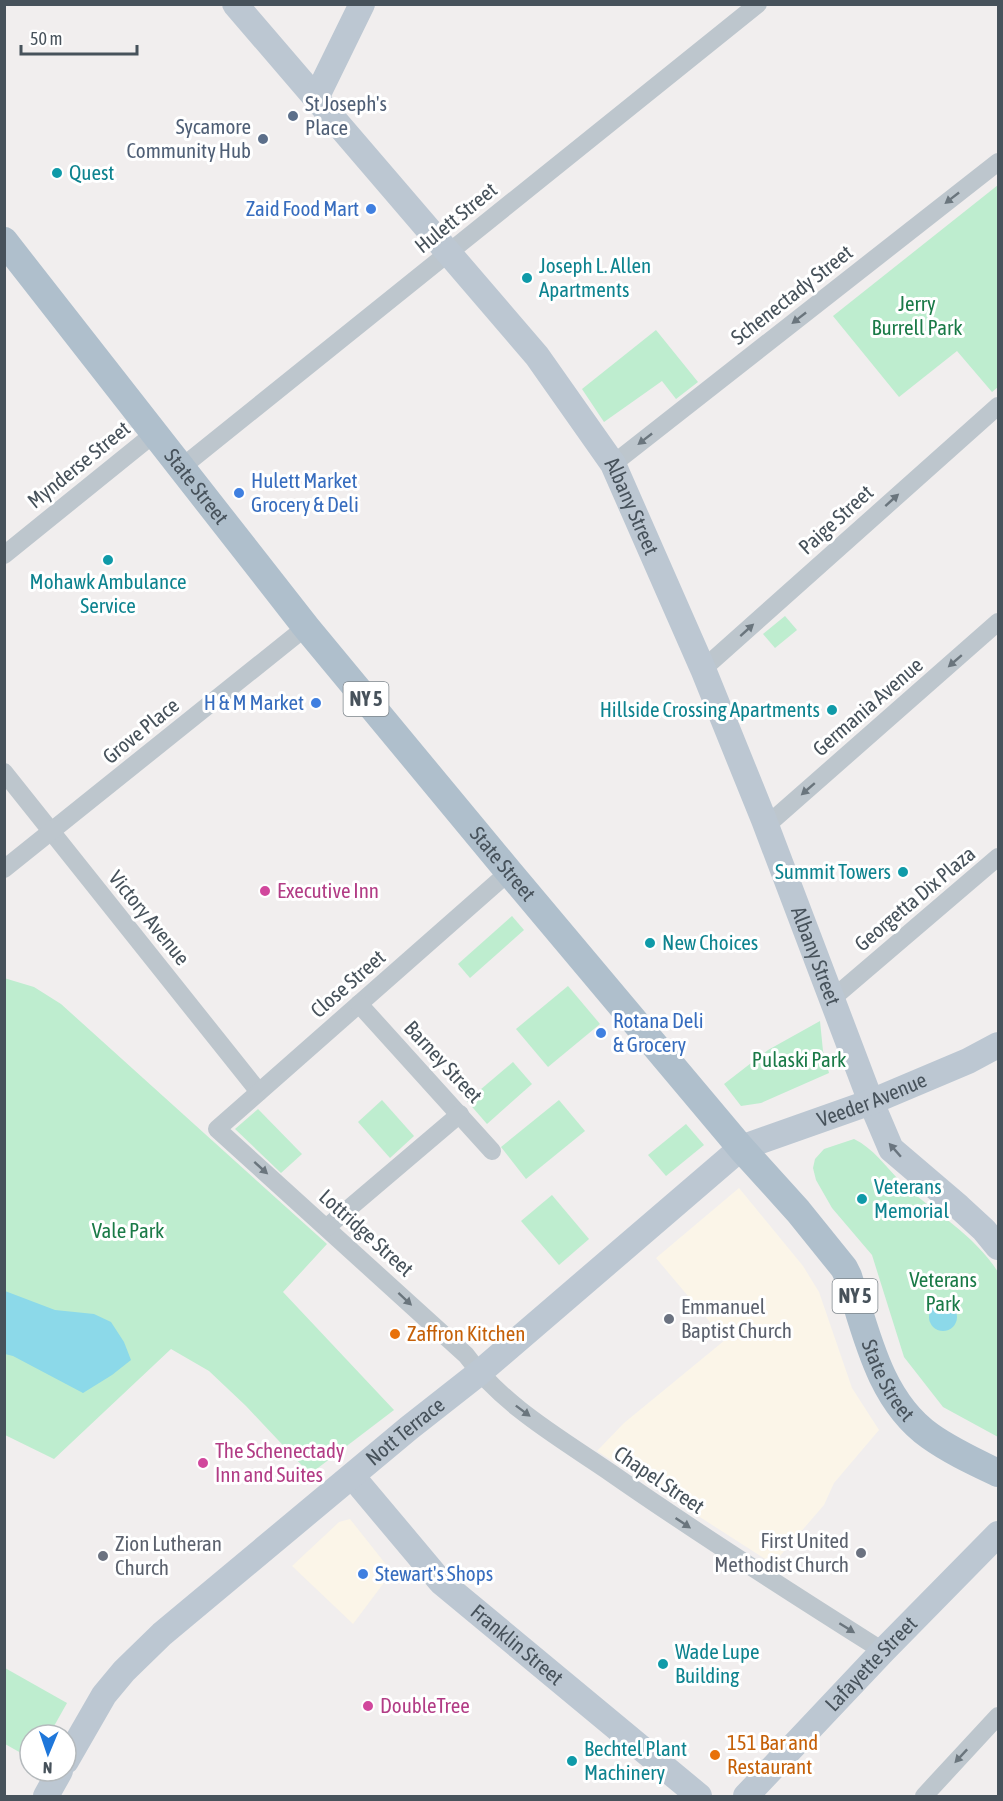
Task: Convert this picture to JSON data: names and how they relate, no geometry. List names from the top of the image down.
{
  "streets": {
    "main road": ["State Street", "NY 5"],
    "street": [
      "Hulett Street",
      "Schenectady Street",
      "Mynderse Street",
      "Albany Street",
      "Paige Street",
      "Germania Avenue",
      "Grove Place",
      "Georgetta Dix Plaza",
      "Victory Avenue",
      "Close Street",
      "Barney Street",
      "Veeder Avenue",
      "Lottridge Street",
      "Nott Terrace",
      "Chapel Street",
      "Franklin Street",
      "Lafayette Street"
    ]
  },
  "crossings": [
    ["Hulett Street", "State Street"],
    ["Hulett Street", "Albany Street"],
    ["Schenectady Street", "Albany Street"],
    ["Mynderse Street", "State Street"],
    ["State Street", "Grove Place"],
    ["State Street", "Close Street"],
    ["State Street", "Veeder Avenue"],
    ["State Street", "Nott Terrace"],
    ["Albany Street", "Paige Street"],
    ["Albany Street", "Germania Avenue"],
    ["Albany Street", "Georgetta Dix Plaza"],
    ["Albany Street", "Veeder Avenue"],
    ["Grove Place", "Victory Avenue"],
    ["Victory Avenue", "Close Street"],
    ["Close Street", "Barney Street"],
    ["Close Street", "Lottridge Street"],
    ["Veeder Avenue", "Nott Terrace"],
    ["Lottridge Street", "Nott Terrace"],
    ["Lottridge Street", "Chapel Street"],
    ["Nott Terrace", "Chapel Street"],
    ["Nott Terrace", "Franklin Street"],
    ["Chapel Street", "Lafayette Street"]
  ],
  "one_way": [
    "Schenectady Street",
    "Paige Street",
    "Germania Avenue",
    "Lottridge Street",
    "Chapel Street"
  ],
  "parks": [
    "Jerry Burrell Park",
    "Pulaski Park",
    "Vale Park",
    "Veterans Park"
  ],
  "places": [
    "St Joseph's Place",
    "Sycamore Community Hub",
    "Quest",
    "Zaid Food Mart",
    "Joseph L. Allen Apartments",
    "Hulett Market Grocery & Deli",
    "Mohawk Ambulance Service",
    "H & M Market",
    "Hillside Crossing Apartments",
    "Summit Towers",
    "Executive Inn",
    "New Choices",
    "Rotana Deli & Grocery",
    "Veterans Memorial",
    "Emmanuel Baptist Church",
    "Zaffron Kitchen",
    "The Schenectady Inn and Suites",
    "First United Methodist Church",
    "Zion Lutheran Church",
    "Stewart's Shops",
    "Wade Lupe Building",
    "DoubleTree",
    "151 Bar and Restaurant",
    "Bechtel Plant Machinery"
  ],
  "scale_bar": "50 m",
  "north": "bottom"
}
